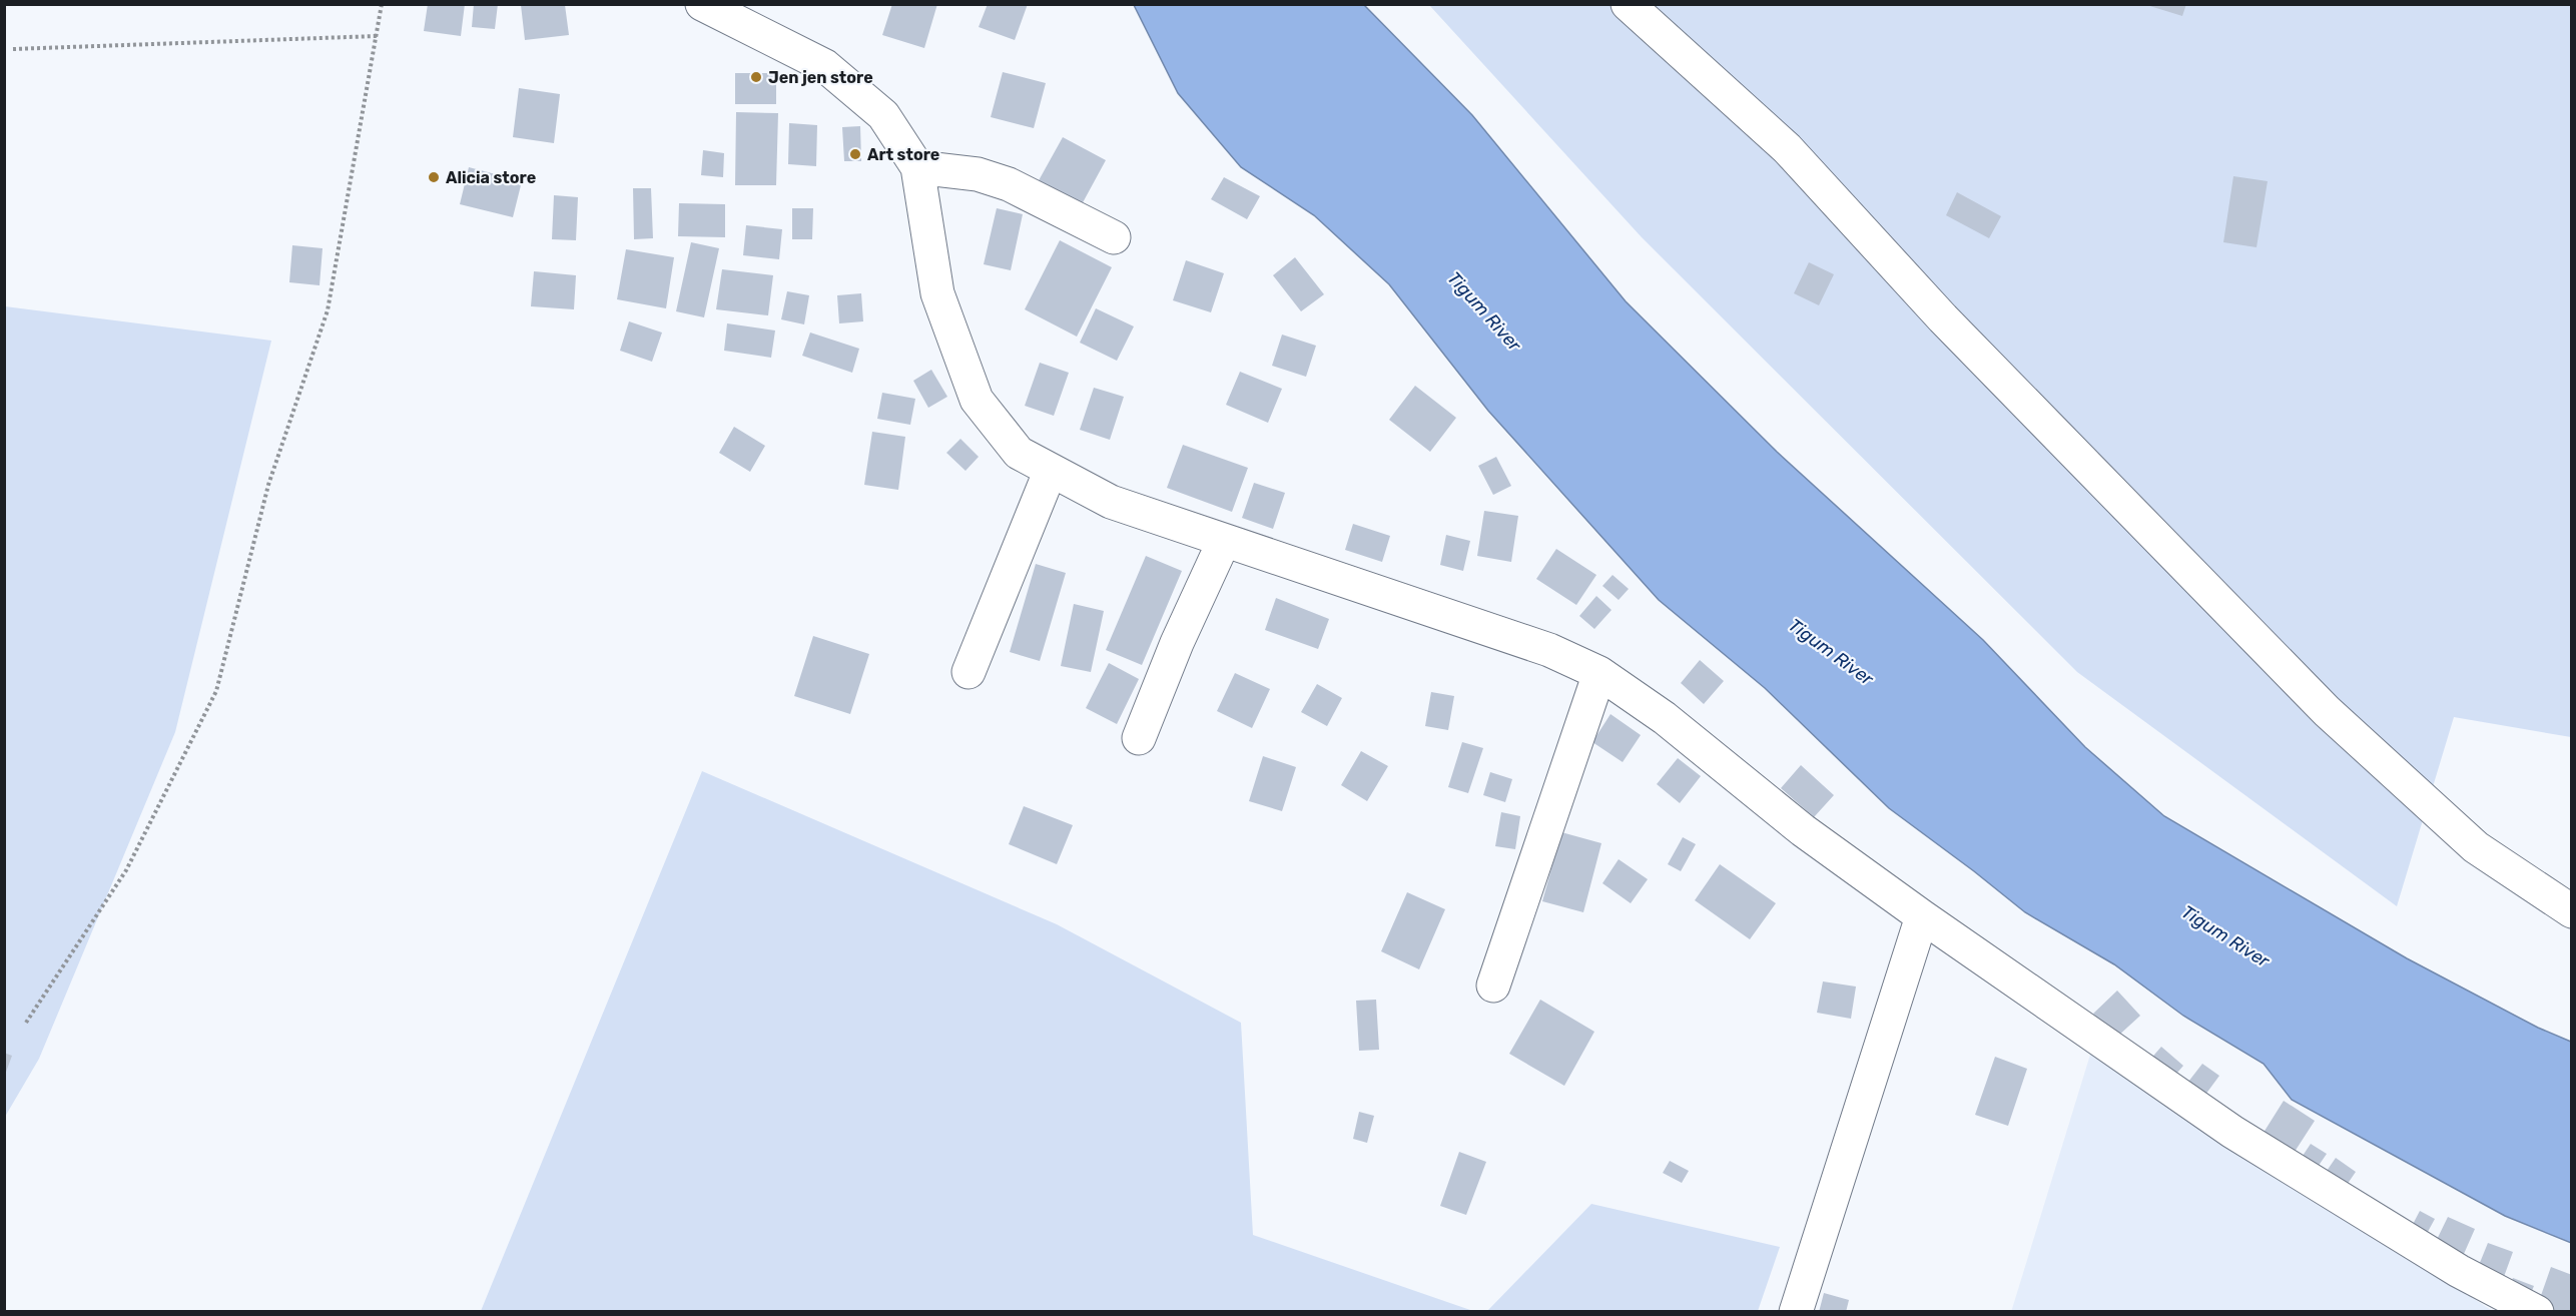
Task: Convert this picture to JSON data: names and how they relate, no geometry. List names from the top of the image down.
{
  "water": ["Tigum River"],
  "places": ["Jen jen store", "Art store", "Alicia store"]
}
